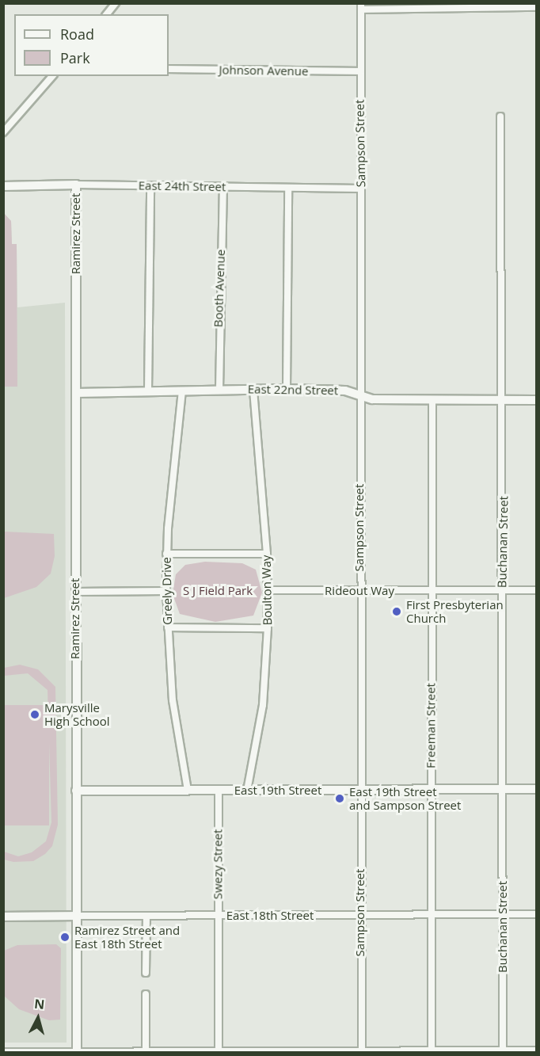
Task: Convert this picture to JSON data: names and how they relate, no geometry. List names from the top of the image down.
{
  "streets": {
    "street": [
      "Johnson Avenue",
      "Sampson Street",
      "East 24th Street",
      "Ramirez Street",
      "Booth Avenue",
      "East 22nd Street",
      "Buchanan Street",
      "Boulton Way",
      "Greely Drive",
      "Rideout Way",
      "Freeman Street",
      "East 19th Street",
      "Swezy Street",
      "East 18th Street"
    ]
  },
  "crossings": [
    ["Johnson Avenue", "Sampson Street"],
    ["Sampson Street", "East 24th Street"],
    ["Sampson Street", "East 22nd Street"],
    ["Sampson Street", "Rideout Way"],
    ["Sampson Street", "East 19th Street"],
    ["Sampson Street", "East 18th Street"],
    ["East 24th Street", "Ramirez Street"],
    ["East 24th Street", "Booth Avenue"],
    ["Ramirez Street", "East 22nd Street"],
    ["Ramirez Street", "East 19th Street"],
    ["Ramirez Street", "East 18th Street"],
    ["Booth Avenue", "East 22nd Street"],
    ["East 22nd Street", "Buchanan Street"],
    ["East 22nd Street", "Boulton Way"],
    ["East 22nd Street", "Greely Drive"],
    ["East 22nd Street", "Freeman Street"],
    ["Buchanan Street", "Rideout Way"],
    ["Buchanan Street", "East 19th Street"],
    ["Buchanan Street", "East 18th Street"],
    ["Boulton Way", "Rideout Way"],
    ["Boulton Way", "East 19th Street"],
    ["Greely Drive", "East 19th Street"],
    ["Rideout Way", "Freeman Street"],
    ["Freeman Street", "East 19th Street"],
    ["Freeman Street", "East 18th Street"],
    ["East 19th Street", "Swezy Street"],
    ["Swezy Street", "East 18th Street"]
  ],
  "parks": ["S J Field Park"],
  "places": [
    "First Presbyterian Church",
    "Marysville High School",
    "East 19th Street and Sampson Street",
    "Ramirez Street and East 18th Street"
  ],
  "legend": ["Road", "Park"],
  "north": "top"
}
